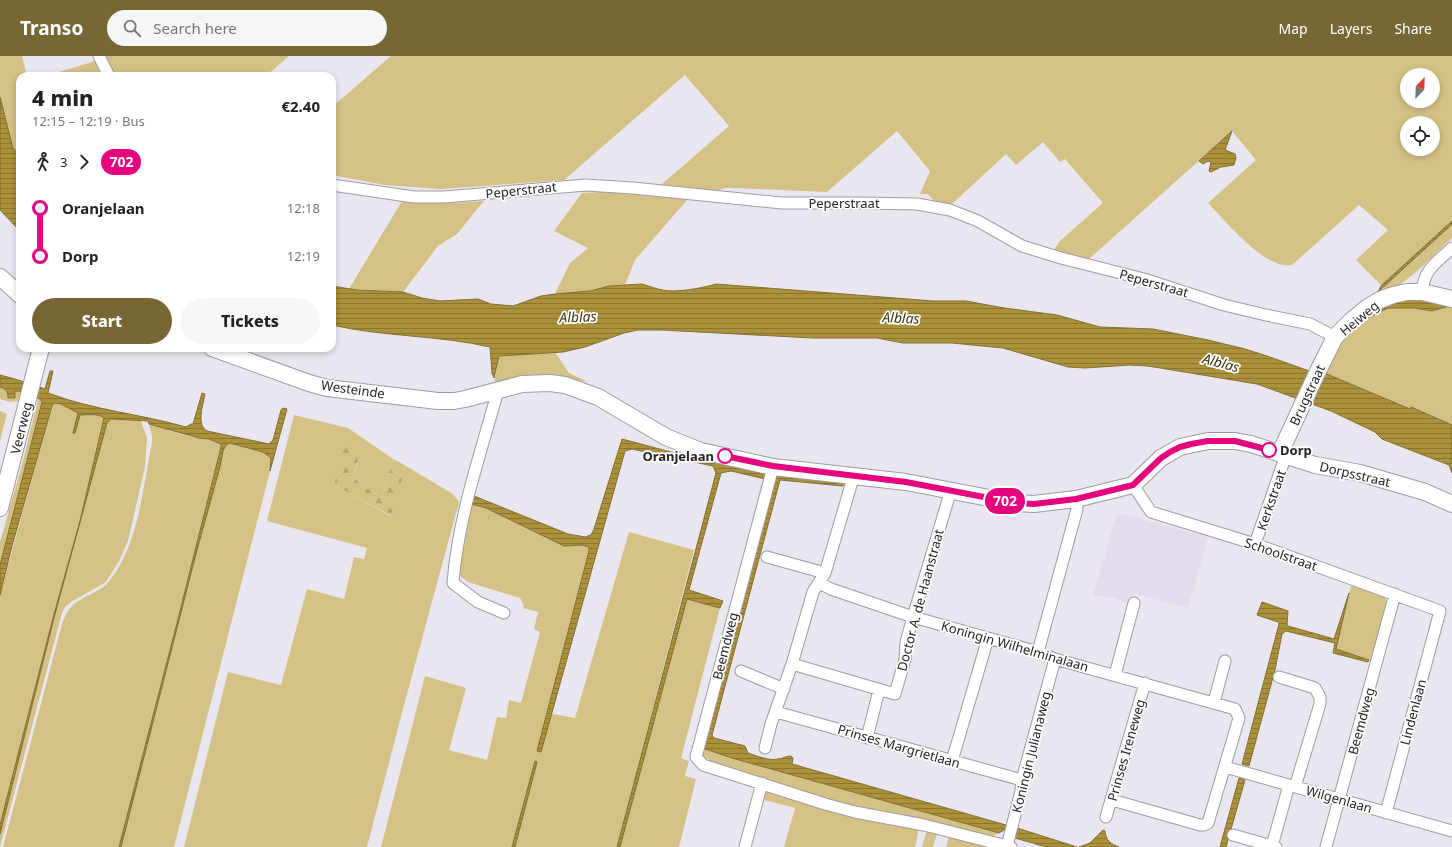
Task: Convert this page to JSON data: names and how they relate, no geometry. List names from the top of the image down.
{
  "streets": {
    "street": [
      "Peperstraat",
      "Heiweg",
      "Westeinde",
      "Brugstraat",
      "Veerweg",
      "Dorpsstraat",
      "Kerkstraat",
      "Schoolstraat",
      "Doctor A. de Haanstraat",
      "Beemdweg",
      "Koningin Wilhelminalaan",
      "Lindenlaan",
      "Prinses Margrietlaan",
      "Prinses Ireneweg",
      "Koningin Julianaweg",
      "Wilgenlaan"
    ]
  },
  "crossings": [
    ["Peperstraat", "Heiweg"],
    ["Peperstraat", "Brugstraat"],
    ["Heiweg", "Brugstraat"],
    ["Westeinde", "Dorpsstraat"],
    ["Westeinde", "Beemdweg"],
    ["Brugstraat", "Dorpsstraat"],
    ["Brugstraat", "Kerkstraat"],
    ["Dorpsstraat", "Kerkstraat"],
    ["Dorpsstraat", "Schoolstraat"],
    ["Dorpsstraat", "Doctor A. de Haanstraat"],
    ["Dorpsstraat", "Beemdweg"],
    ["Kerkstraat", "Schoolstraat"],
    ["Schoolstraat", "Beemdweg"],
    ["Schoolstraat", "Lindenlaan"],
    ["Doctor A. de Haanstraat", "Koningin Wilhelminalaan"],
    ["Beemdweg", "Koningin Julianaweg"],
    ["Beemdweg", "Wilgenlaan"],
    ["Koningin Wilhelminalaan", "Prinses Ireneweg"],
    ["Koningin Wilhelminalaan", "Koningin Julianaweg"],
    ["Koningin Wilhelminalaan", "Wilgenlaan"],
    ["Lindenlaan", "Wilgenlaan"],
    ["Prinses Margrietlaan", "Koningin Julianaweg"]
  ],
  "water": ["Alblas"],
  "places": ["Dorp", "Oranjelaan"],
  "lines": ["bus line 702"],
  "north": "top right",
  "page": {
    "header": "Transo",
    "search": "Search here",
    "nav": ["Map", "Layers", "Share"],
    "on_map": "702",
    "heading": ["4 min", "12:15 – 12:19 · Bus", "€2.40"],
    "legs": ["3", "702"],
    "list": [
      {
        "name": "Oranjelaan",
        "value": "12:18"
      },
      {
        "name": "Dorp",
        "value": "12:19"
      }
    ],
    "buttons": ["Start", "Tickets"]
  }
}
